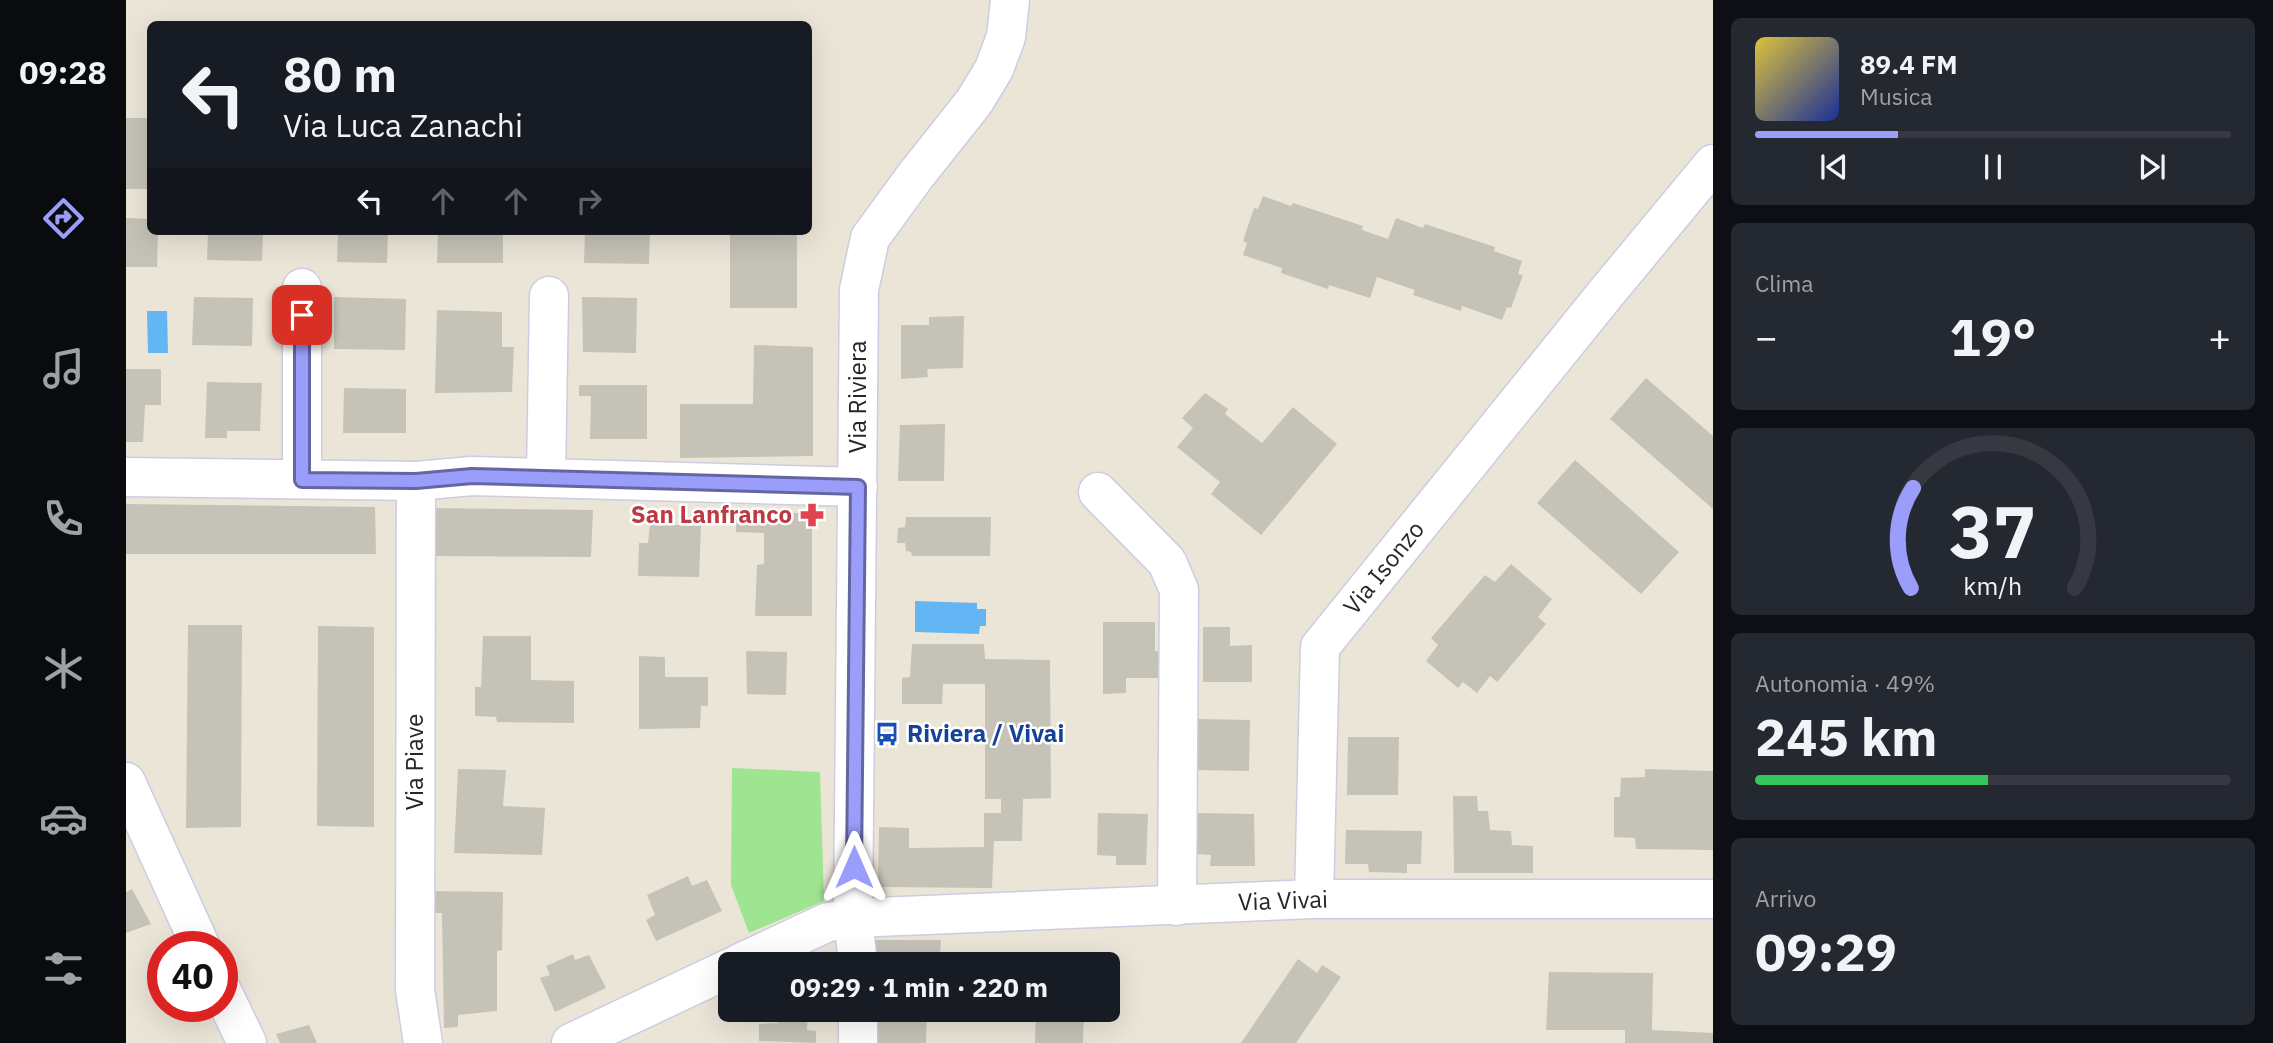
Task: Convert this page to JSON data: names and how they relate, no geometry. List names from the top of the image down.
{
  "streets": {
    "street": [
      "Via Riviera",
      "Via Isonzo",
      "Via Piave",
      "Via Vivai"
    ]
  },
  "crossings": [
    ["Via Riviera", "Via Vivai"],
    ["Via Isonzo", "Via Vivai"]
  ],
  "places": {
    "pharmacy": ["San Lanfranco"],
    "bus stop": ["Riviera / Vivai"]
  },
  "page": {
    "tabs": "09:28",
    "turn": ["80 m", "Via Luca Zanachi"],
    "song": ["89.4 FM", "Musica"],
    "tile": [
      "Clima",
      ["Autonomia · 49%", "245 km"],
      ["Arrivo", "09:29"]
    ],
    "heat": ["−", "19°", "+"],
    "limit": "40",
    "trip": "09:29 · 1 min · 220 m",
    "gauge": ["37", "km/h"]
  }
}
